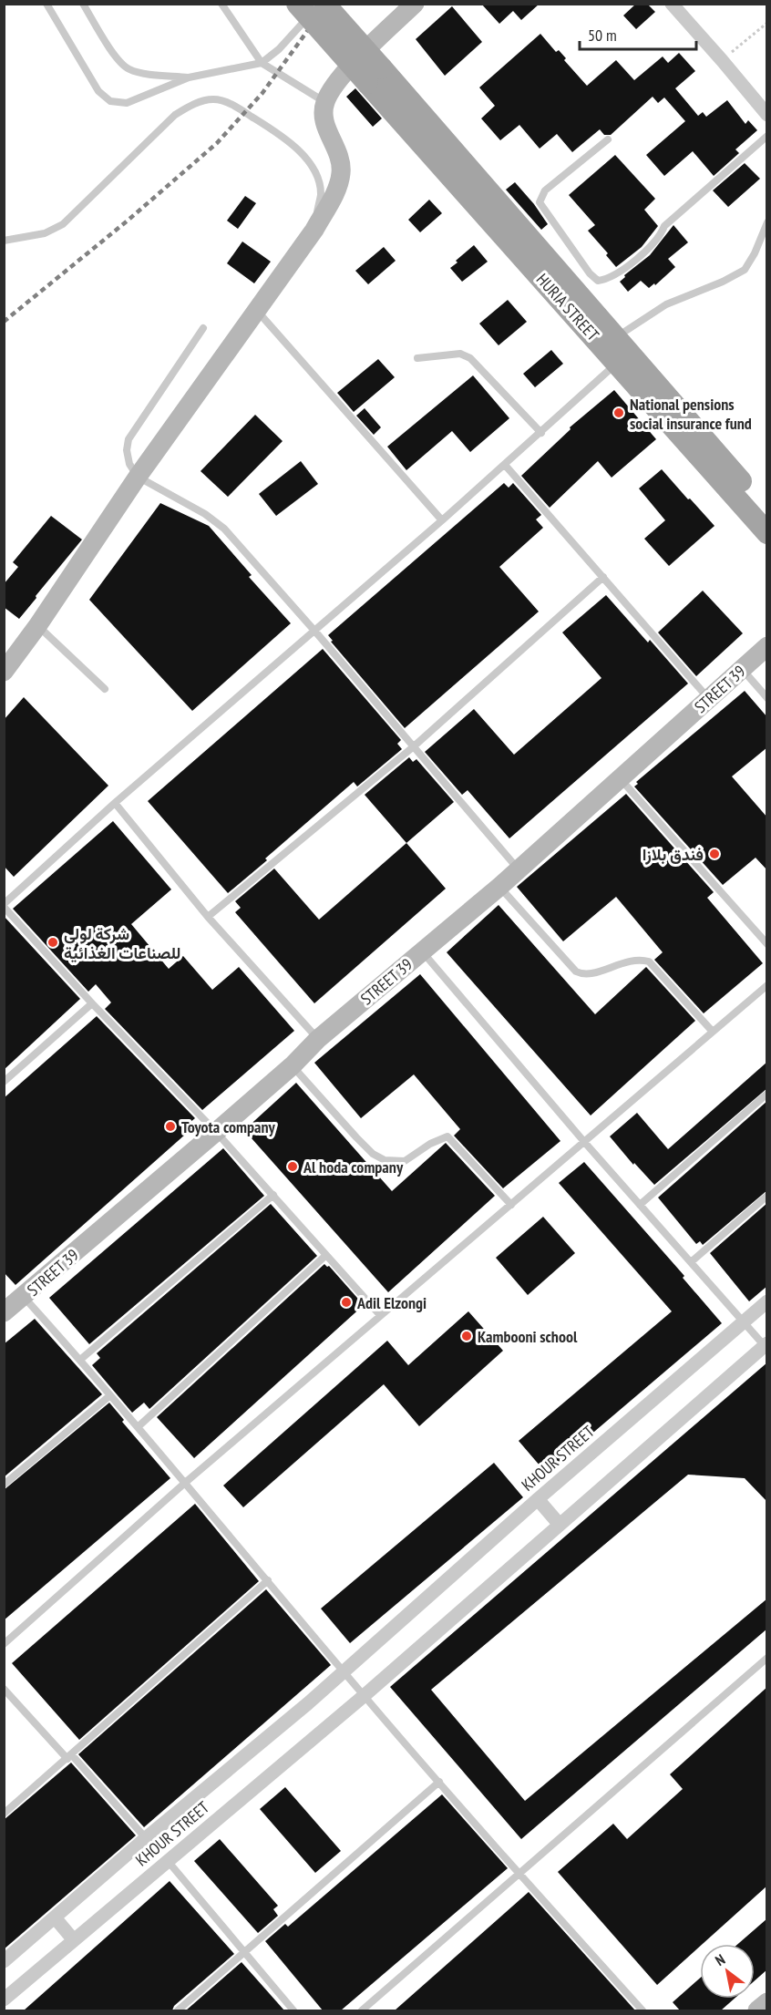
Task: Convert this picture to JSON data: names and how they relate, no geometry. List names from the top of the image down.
{
  "streets": {
    "main road": ["HURIA STREET"],
    "street": ["STREET 39", "KHOUR STREET"]
  },
  "places": [
    "National pensions social insurance fund",
    "فندق بلازا",
    "شركة لولي للصناعات الغذائية",
    "Toyota company",
    "Al hoda company",
    "Adil Elzongi",
    "Kambooni school"
  ],
  "scale_bar": "50 m",
  "north": "top left"
}
